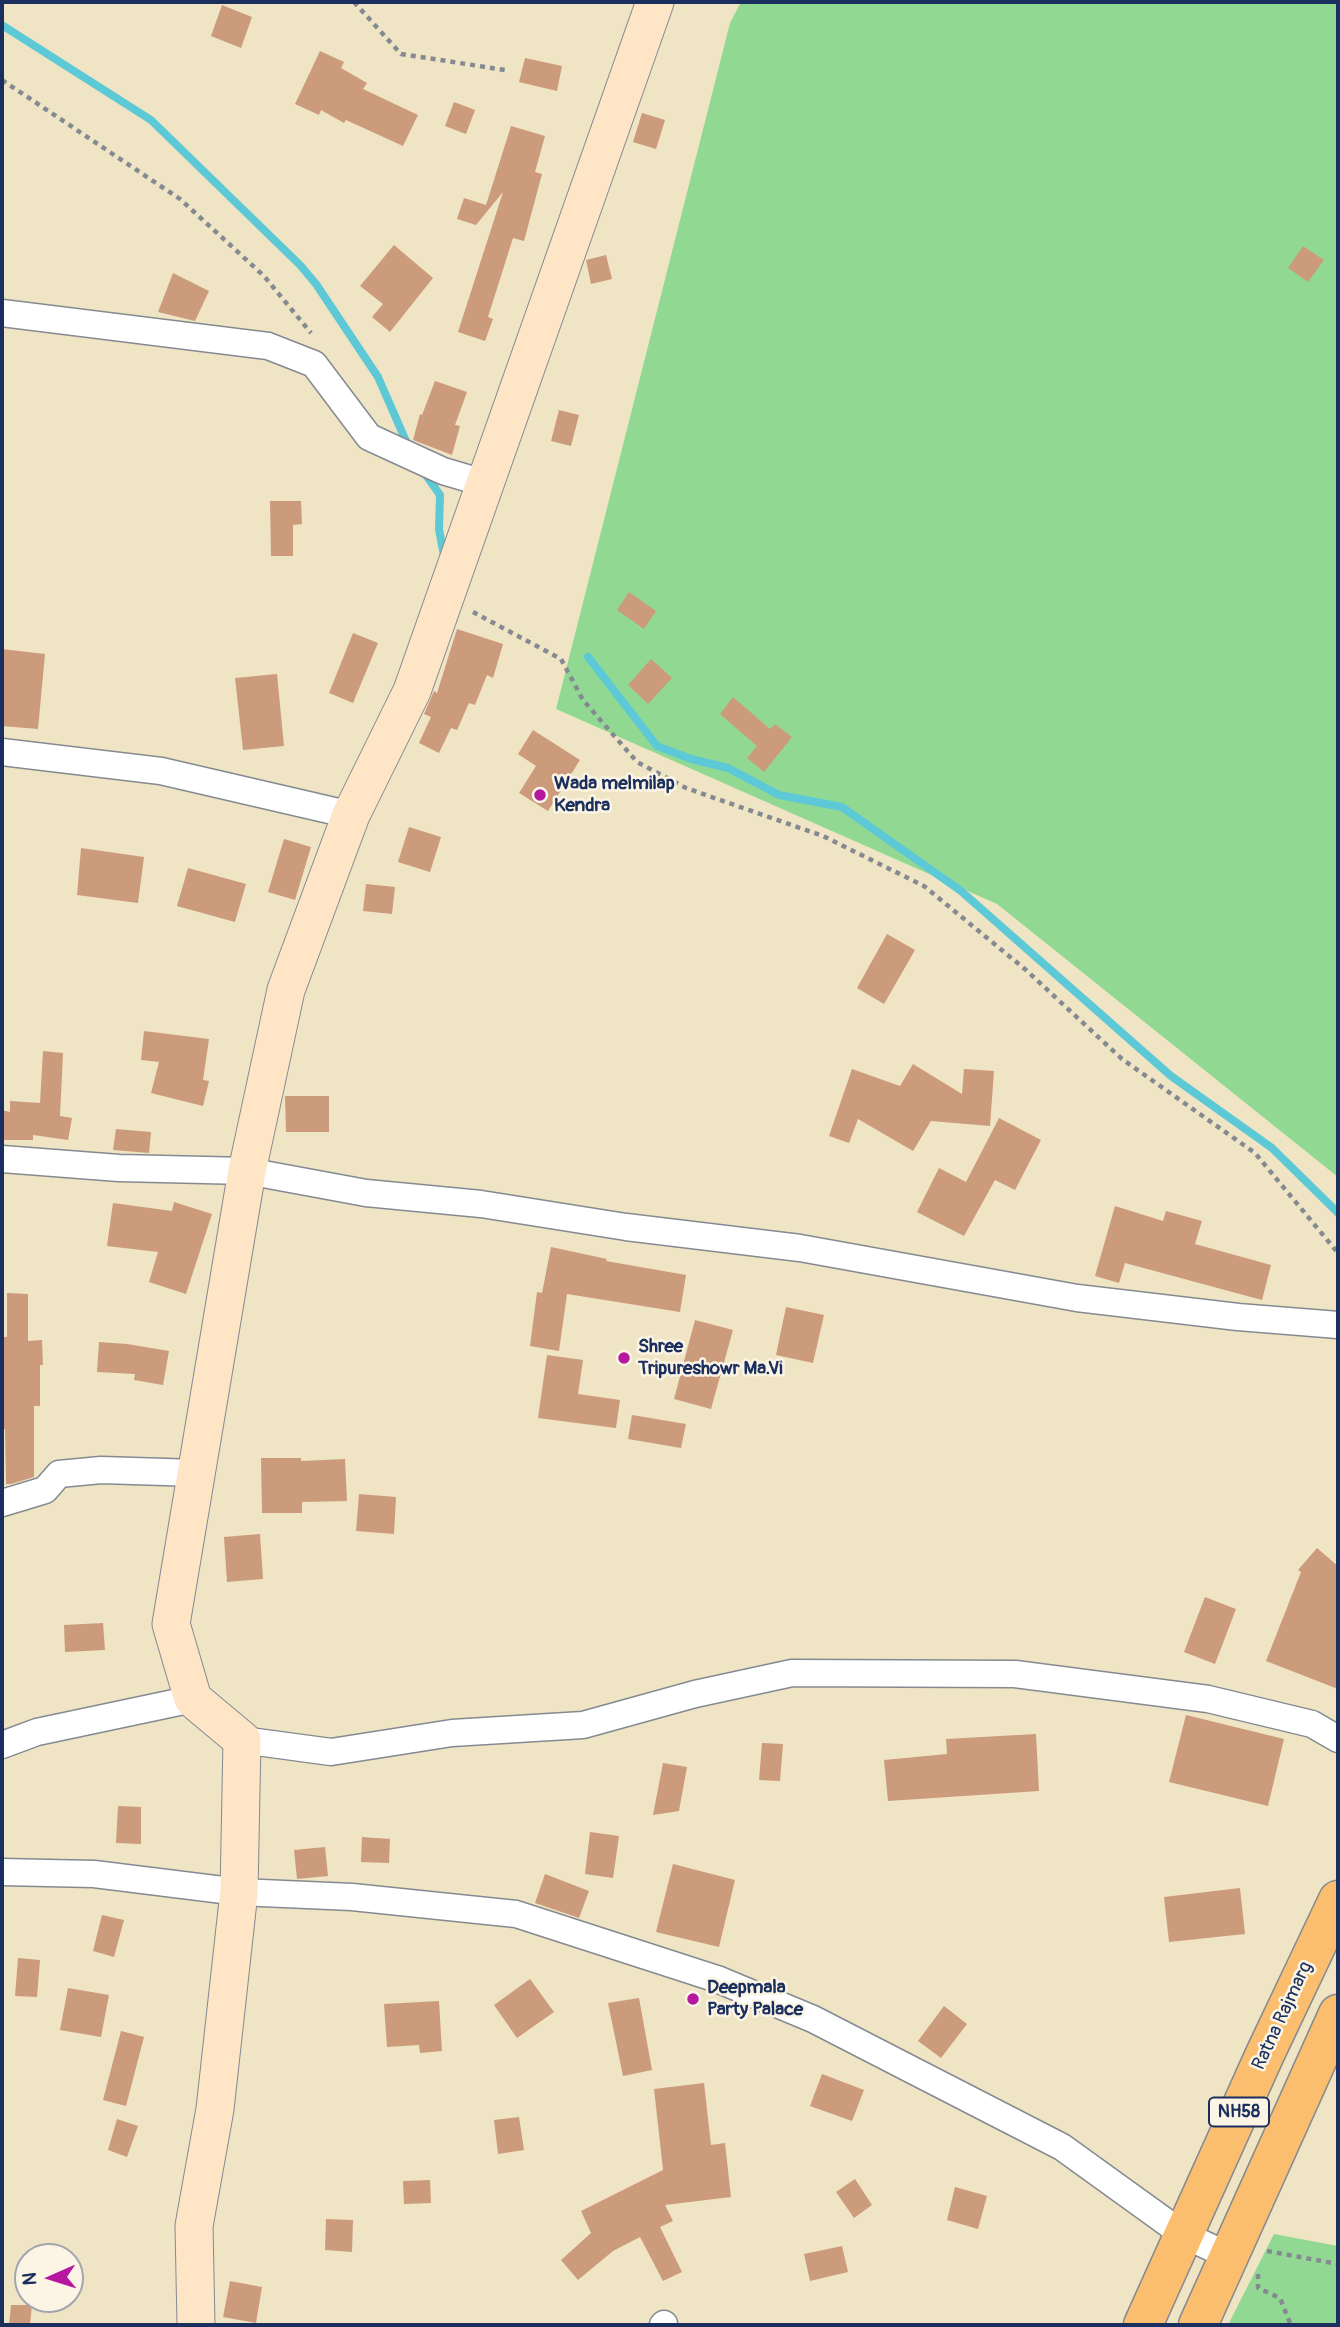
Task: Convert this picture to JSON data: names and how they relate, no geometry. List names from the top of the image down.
{
  "streets": {
    "main road": ["Ratna Rajmarg", "NH58"]
  },
  "places": ["Wada melmilap Kendra", "Shree Tripureshowr Ma.Vi", "Deepmala Party Palace"],
  "north": "left"
}
